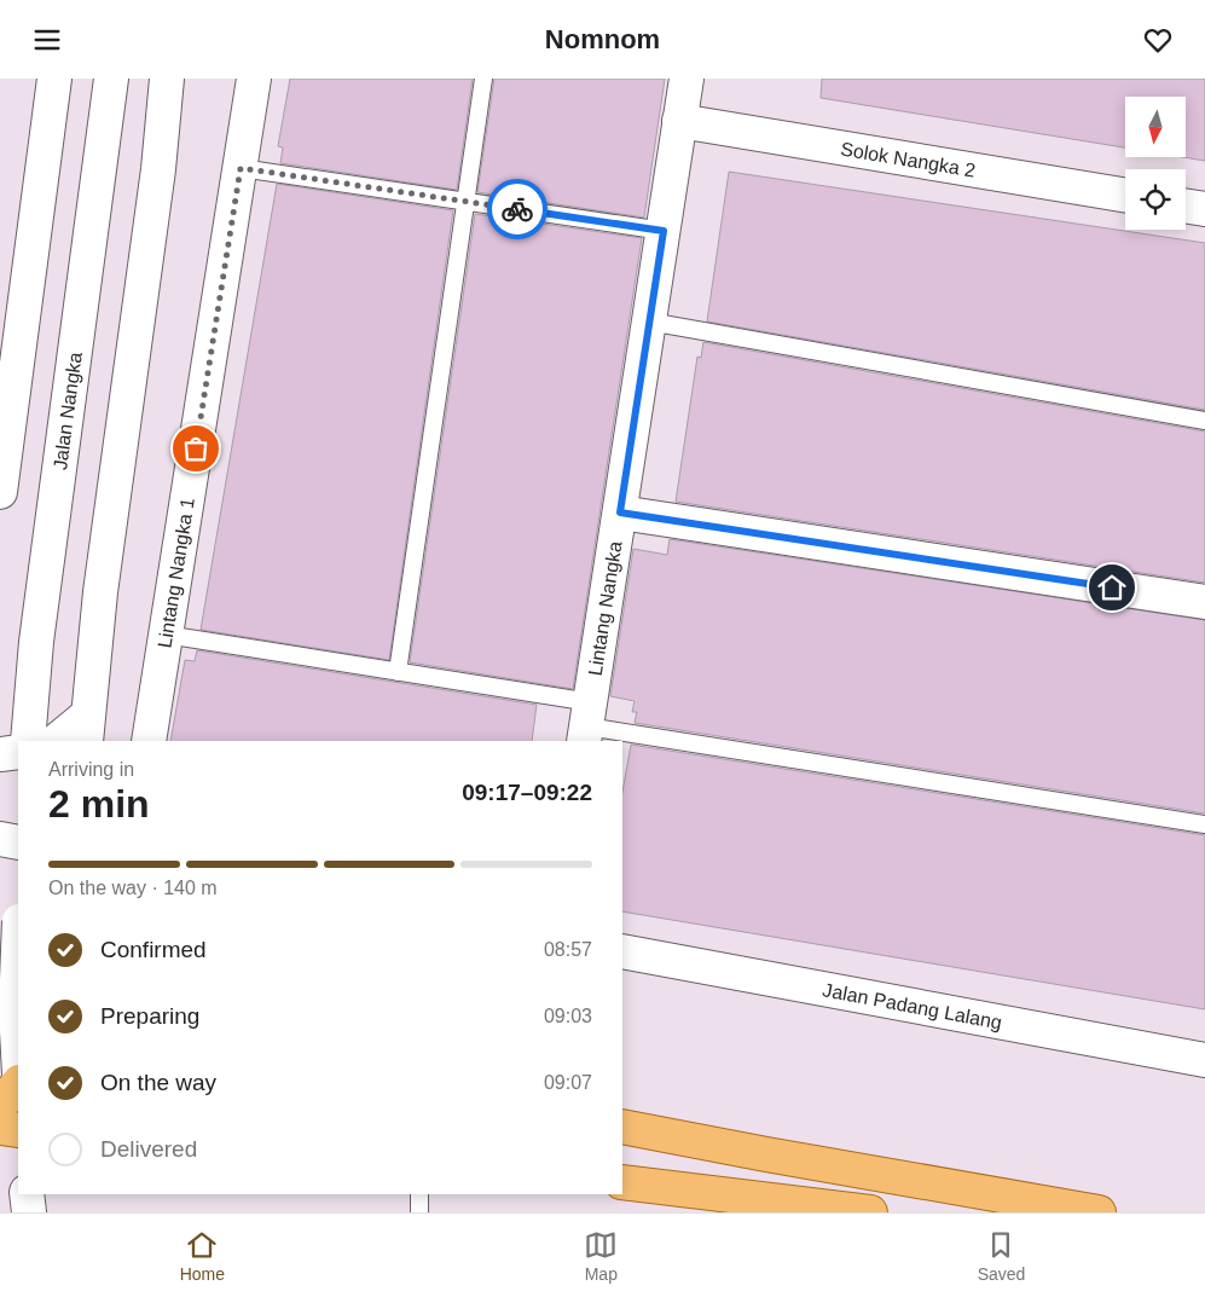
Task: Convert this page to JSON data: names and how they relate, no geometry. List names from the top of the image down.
{
  "streets": {
    "street": [
      "Solok Nangka 2",
      "Jalan Nangka",
      "Lintang Nangka 1",
      "Lintang Nangka",
      "Jalan Padang Lalang"
    ]
  },
  "crossings": [
    ["Solok Nangka 2", "Lintang Nangka"]
  ],
  "north": "bottom",
  "page": {
    "header": "Nomnom",
    "heading": ["2 min", "Arriving in", "09:17–09:22"],
    "bar": "On the way · 140 m",
    "list": [
      ["Confirmed", "08:57"],
      ["Preparing", "09:03"],
      ["On the way", "09:07"],
      "Delivered"
    ],
    "tabs": ["Home", "Map", "Saved"]
  }
}
